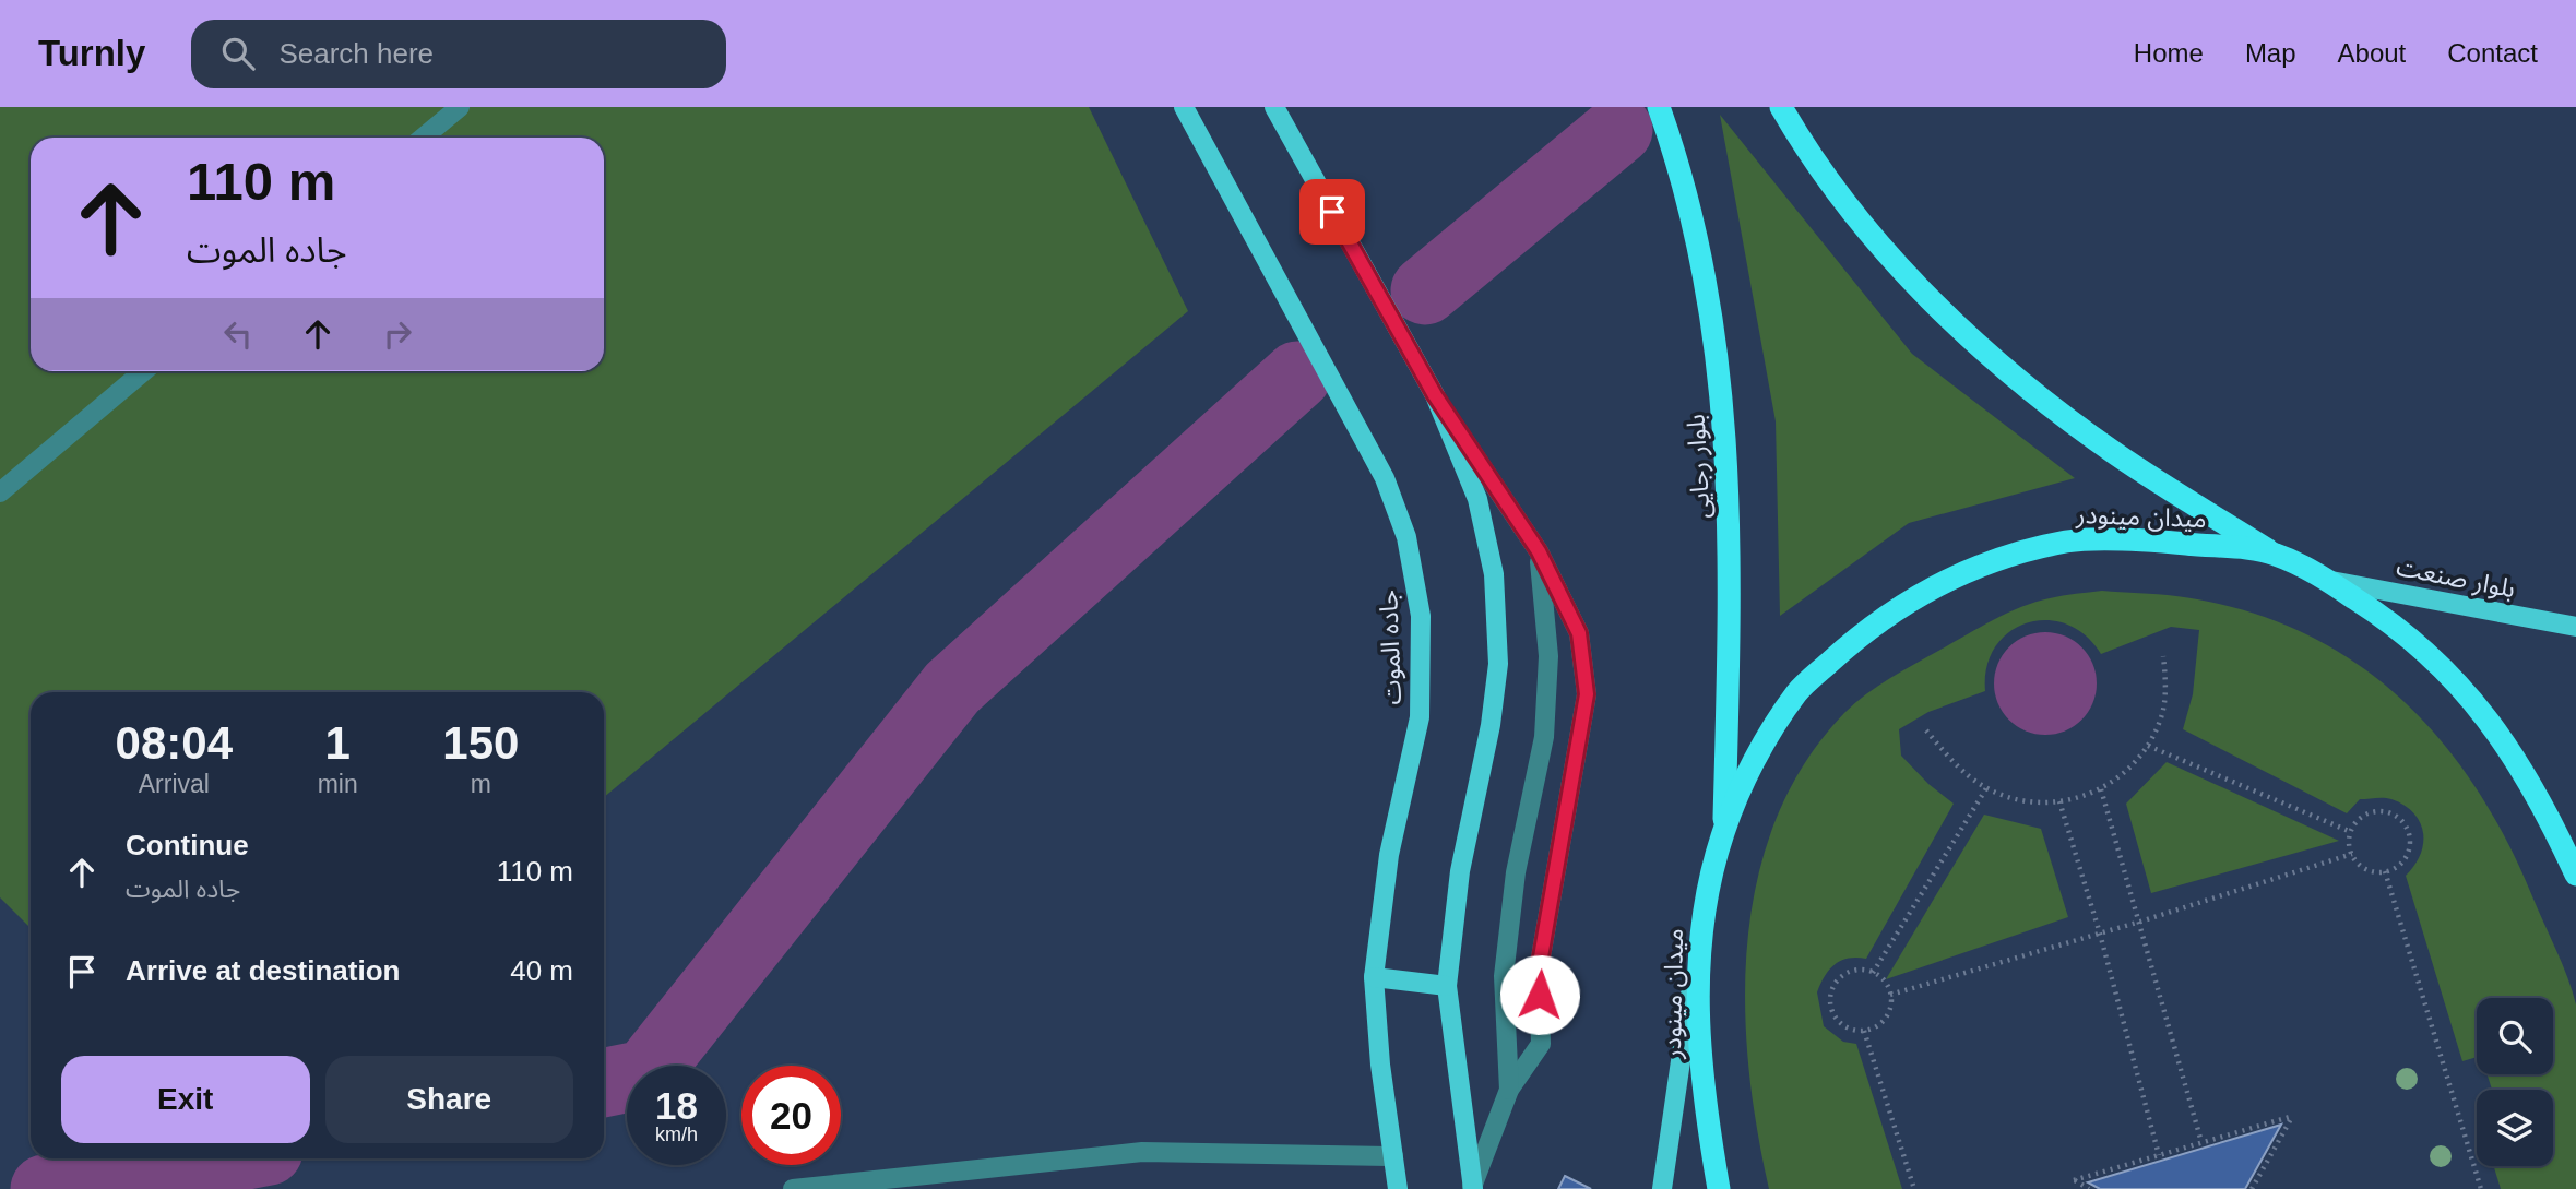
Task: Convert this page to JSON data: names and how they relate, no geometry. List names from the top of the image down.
{
  "streets": {
    "highway": ["بلوار رجایی", "میدان مینودر"],
    "main road": ["بلوار صنعت", "جاده الموت"]
  },
  "crossings": [
    ["بلوار رجایی", "میدان مینودر"],
    ["میدان مینودر", "بلوار صنعت"]
  ],
  "page": {
    "header": "Turnly",
    "search": "Search here",
    "nav": [
      "Home",
      "Map",
      "About",
      "Contact"
    ],
    "turn": ["110 m", "جاده الموت"],
    "eta": [
      "08:04",
      "Arrival",
      "1",
      "min",
      "150",
      "m"
    ],
    "list": [
      {
        "name": "Continue",
        "note": "جاده الموت",
        "value": "110 m"
      },
      {
        "name": "Arrive at destination",
        "value": "40 m"
      }
    ],
    "buttons": ["Exit", "Share"],
    "speed": "18 km/h",
    "limit": "20"
  }
}
